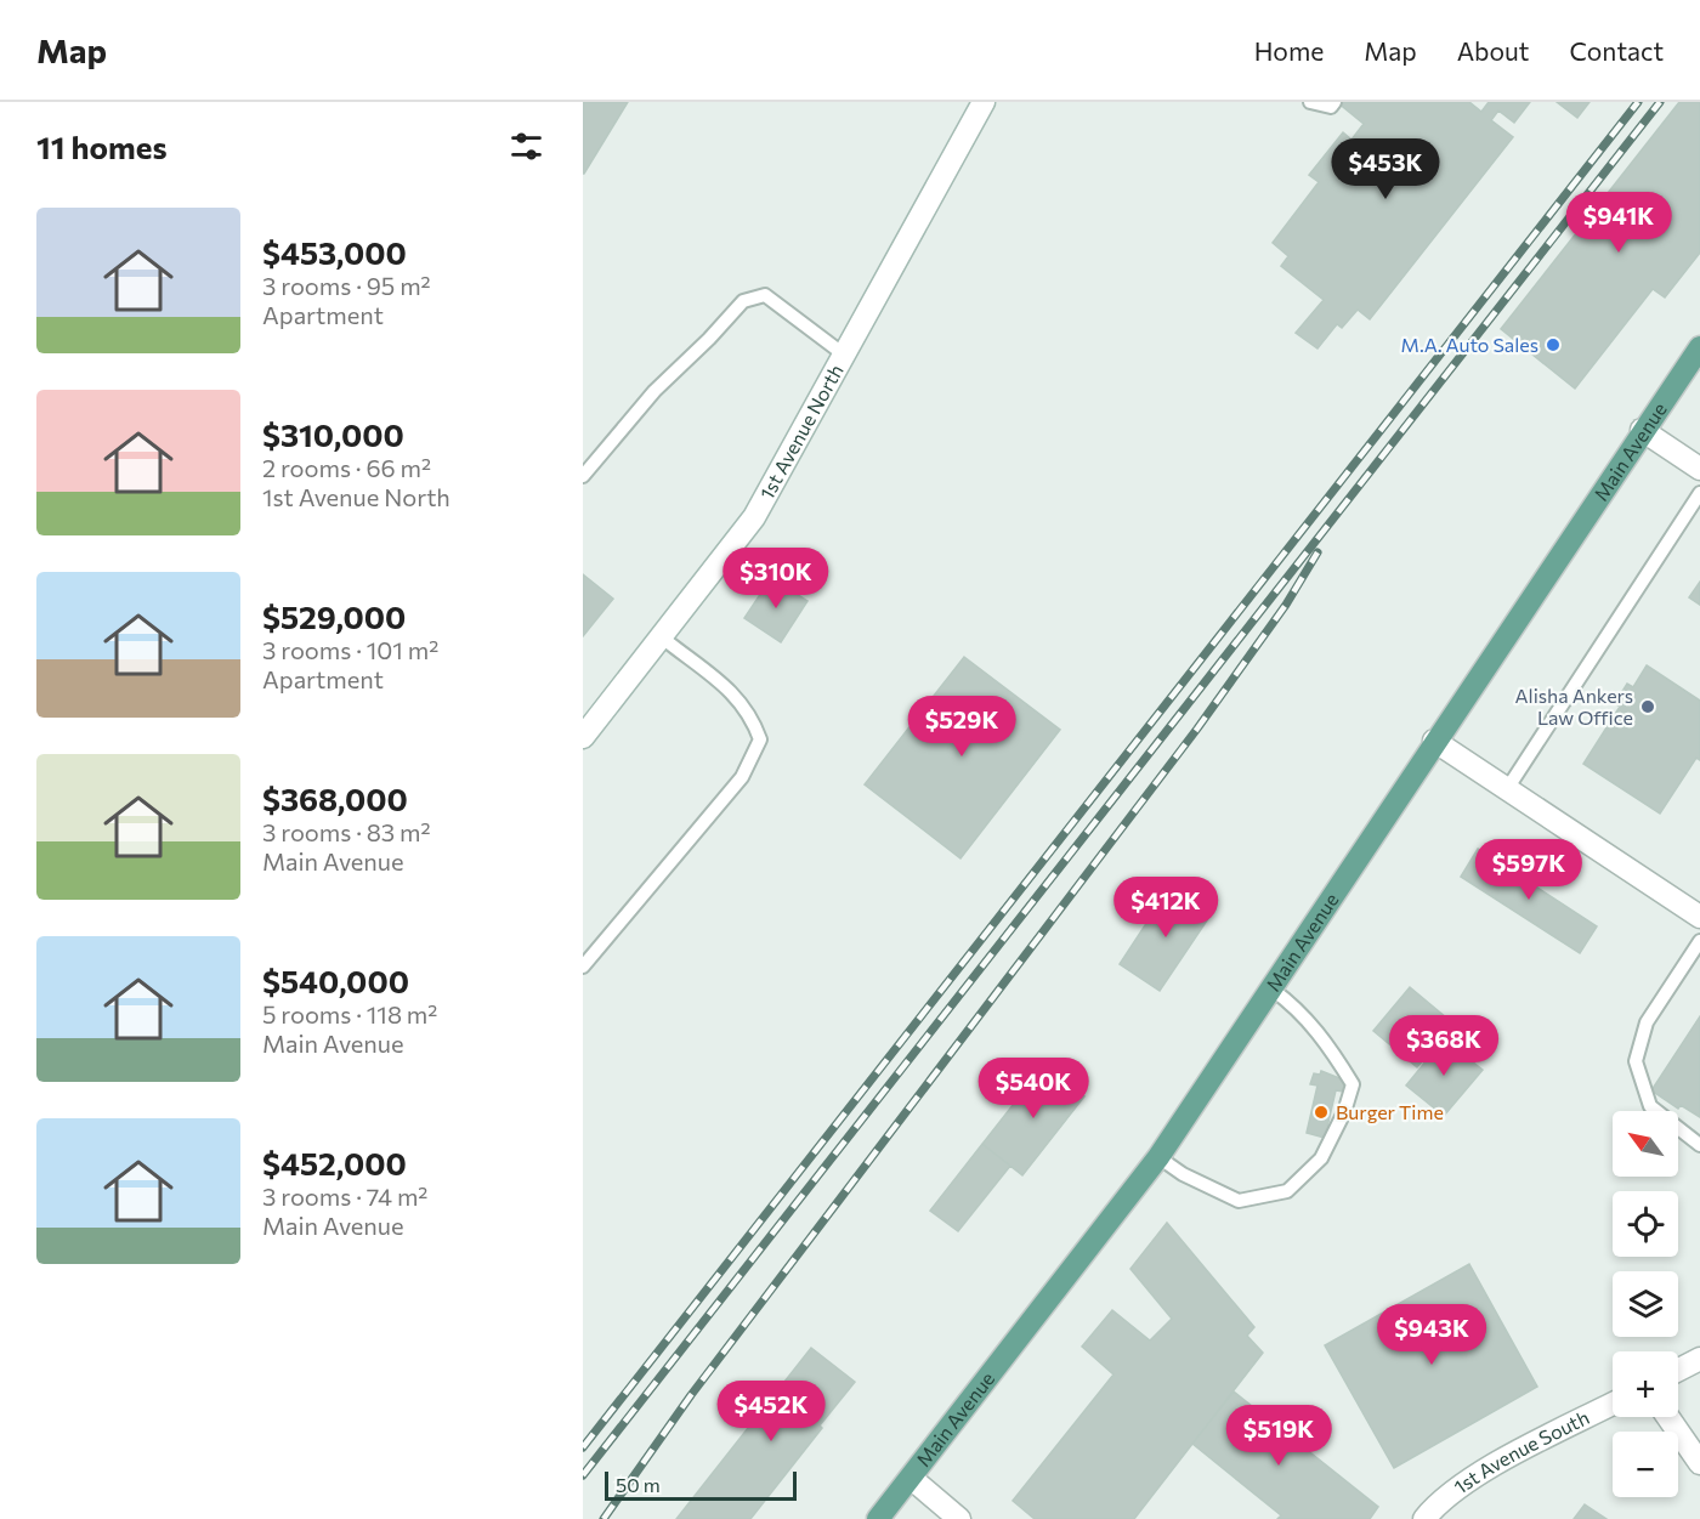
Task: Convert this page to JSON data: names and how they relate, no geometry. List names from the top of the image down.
{
  "streets": {
    "main road": ["Main Avenue"],
    "street": ["1st Avenue North", "1st Avenue South"]
  },
  "places": ["M.A. Auto Sales", "Alisha Ankers Law Office", "Burger Time"],
  "scale_bar": "50 m",
  "north": "top left",
  "page": {
    "header": "Map",
    "nav": [
      "Home",
      "Map",
      "About",
      "Contact"
    ],
    "heading": "11 homes",
    "price": [
      "$453K",
      "$941K",
      "$310K",
      "$529K",
      "$597K",
      "$412K",
      "$368K",
      "$540K",
      "$943K",
      "$452K",
      "$519K"
    ],
    "list": [
      {
        "name": "$453,000",
        "note": "3 rooms · 95 m² · Apartment"
      },
      {
        "name": "$310,000",
        "note": "2 rooms · 66 m² · 1st Avenue North"
      },
      {
        "name": "$529,000",
        "note": "3 rooms · 101 m² · Apartment"
      },
      {
        "name": "$368,000",
        "note": "3 rooms · 83 m² · Main Avenue"
      },
      {
        "name": "$540,000",
        "note": "5 rooms · 118 m² · Main Avenue"
      },
      {
        "name": "$452,000",
        "note": "3 rooms · 74 m² · Main Avenue"
      }
    ],
    "map_buttons": ["+", "−"],
    "scale": "50 m"
  }
}
